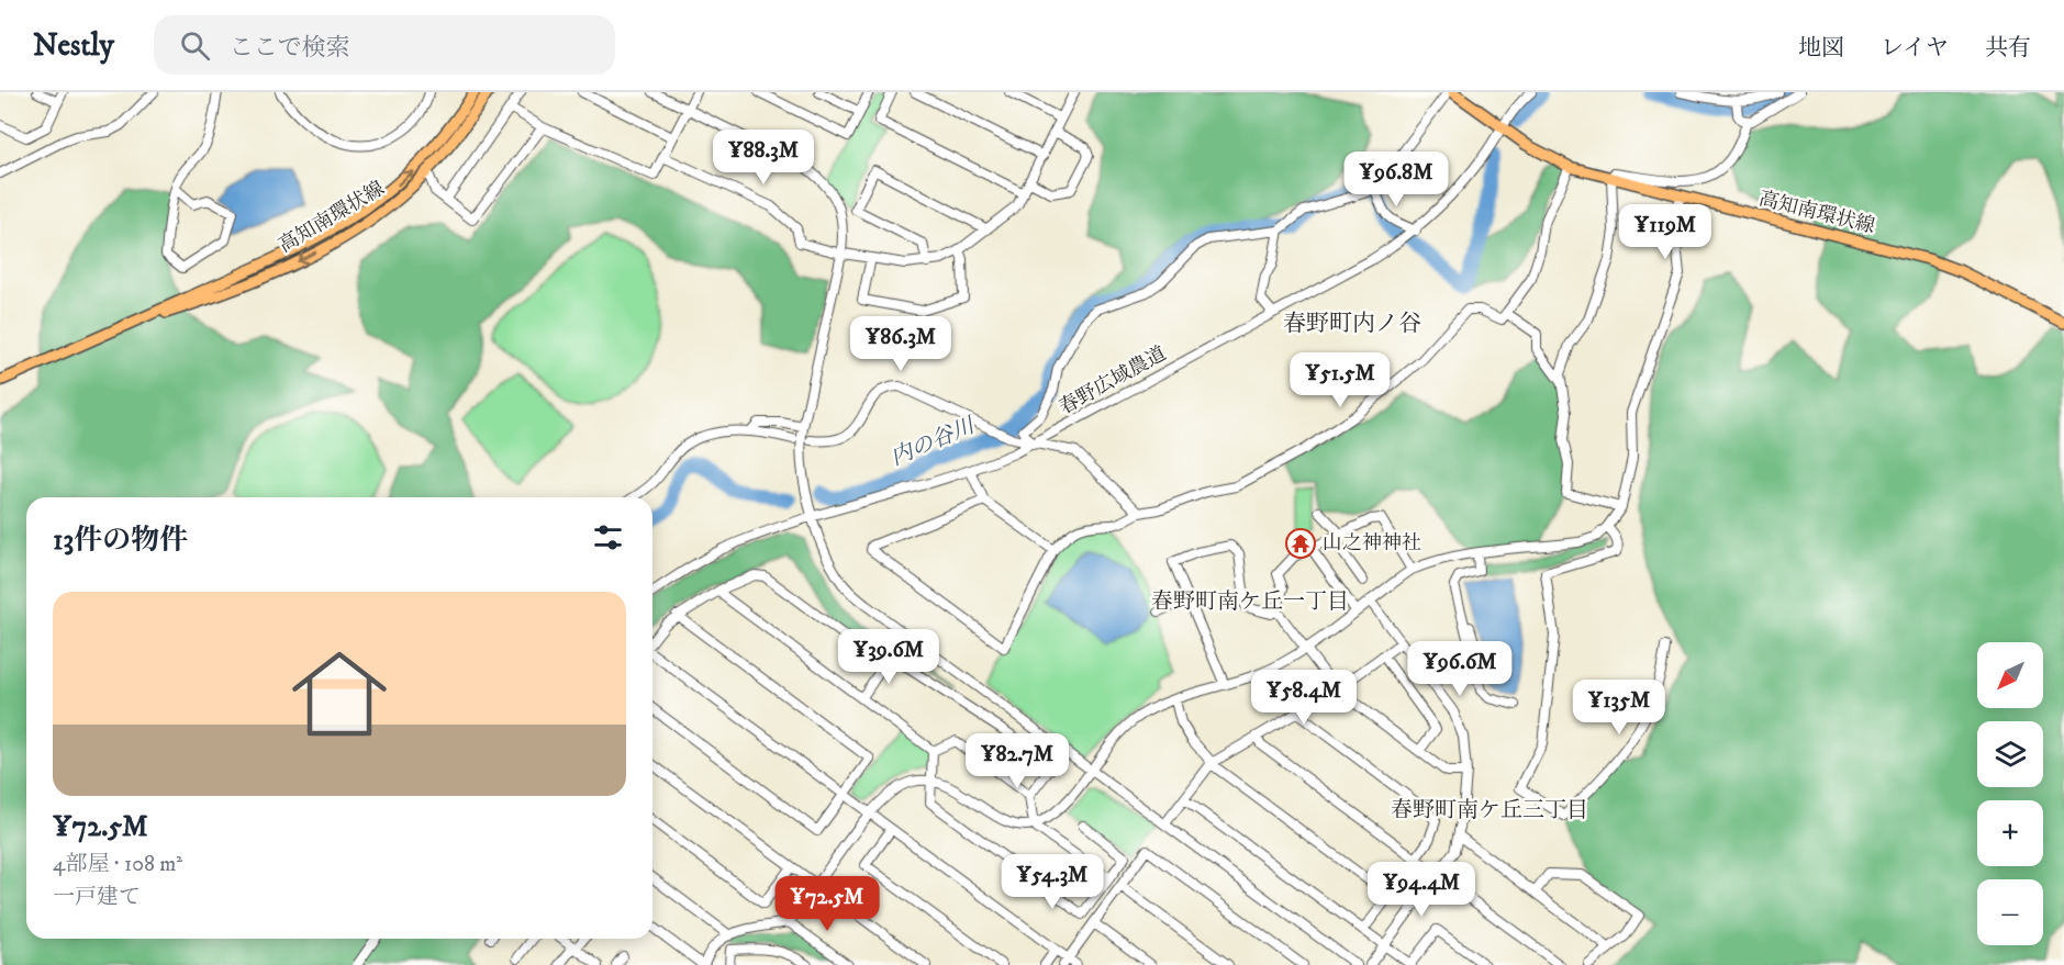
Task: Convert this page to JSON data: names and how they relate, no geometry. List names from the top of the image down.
{
  "streets": {
    "main road": ["高知南環状線"],
    "street": ["春野広域農道"]
  },
  "crossings": [
    ["高知南環状線", "春野広域農道"]
  ],
  "districts": ["春野町内ノ谷", "春野町南ケ丘一丁目", "春野町南ケ丘三丁目"],
  "water": ["内の谷川"],
  "places": {
    "temple": ["山之神神社"]
  },
  "north": "bottom left",
  "page": {
    "header": "Nestly",
    "search": "ここで検索",
    "nav": ["地図", "レイヤ", "共有"],
    "price": [
      "¥88.3M",
      "¥96.8M",
      "¥119M",
      "¥86.3M",
      "¥51.5M",
      "¥39.6M",
      "¥96.6M",
      "¥58.4M",
      "¥135M",
      "¥82.7M",
      "¥54.3M",
      "¥94.4M",
      "¥72.5M"
    ],
    "heading": "13件の物件",
    "list": [
      {
        "name": "¥72.5M",
        "note": "4部屋 · 108 m² · 一戸建て"
      }
    ],
    "map_buttons": ["+", "−"]
  }
}
